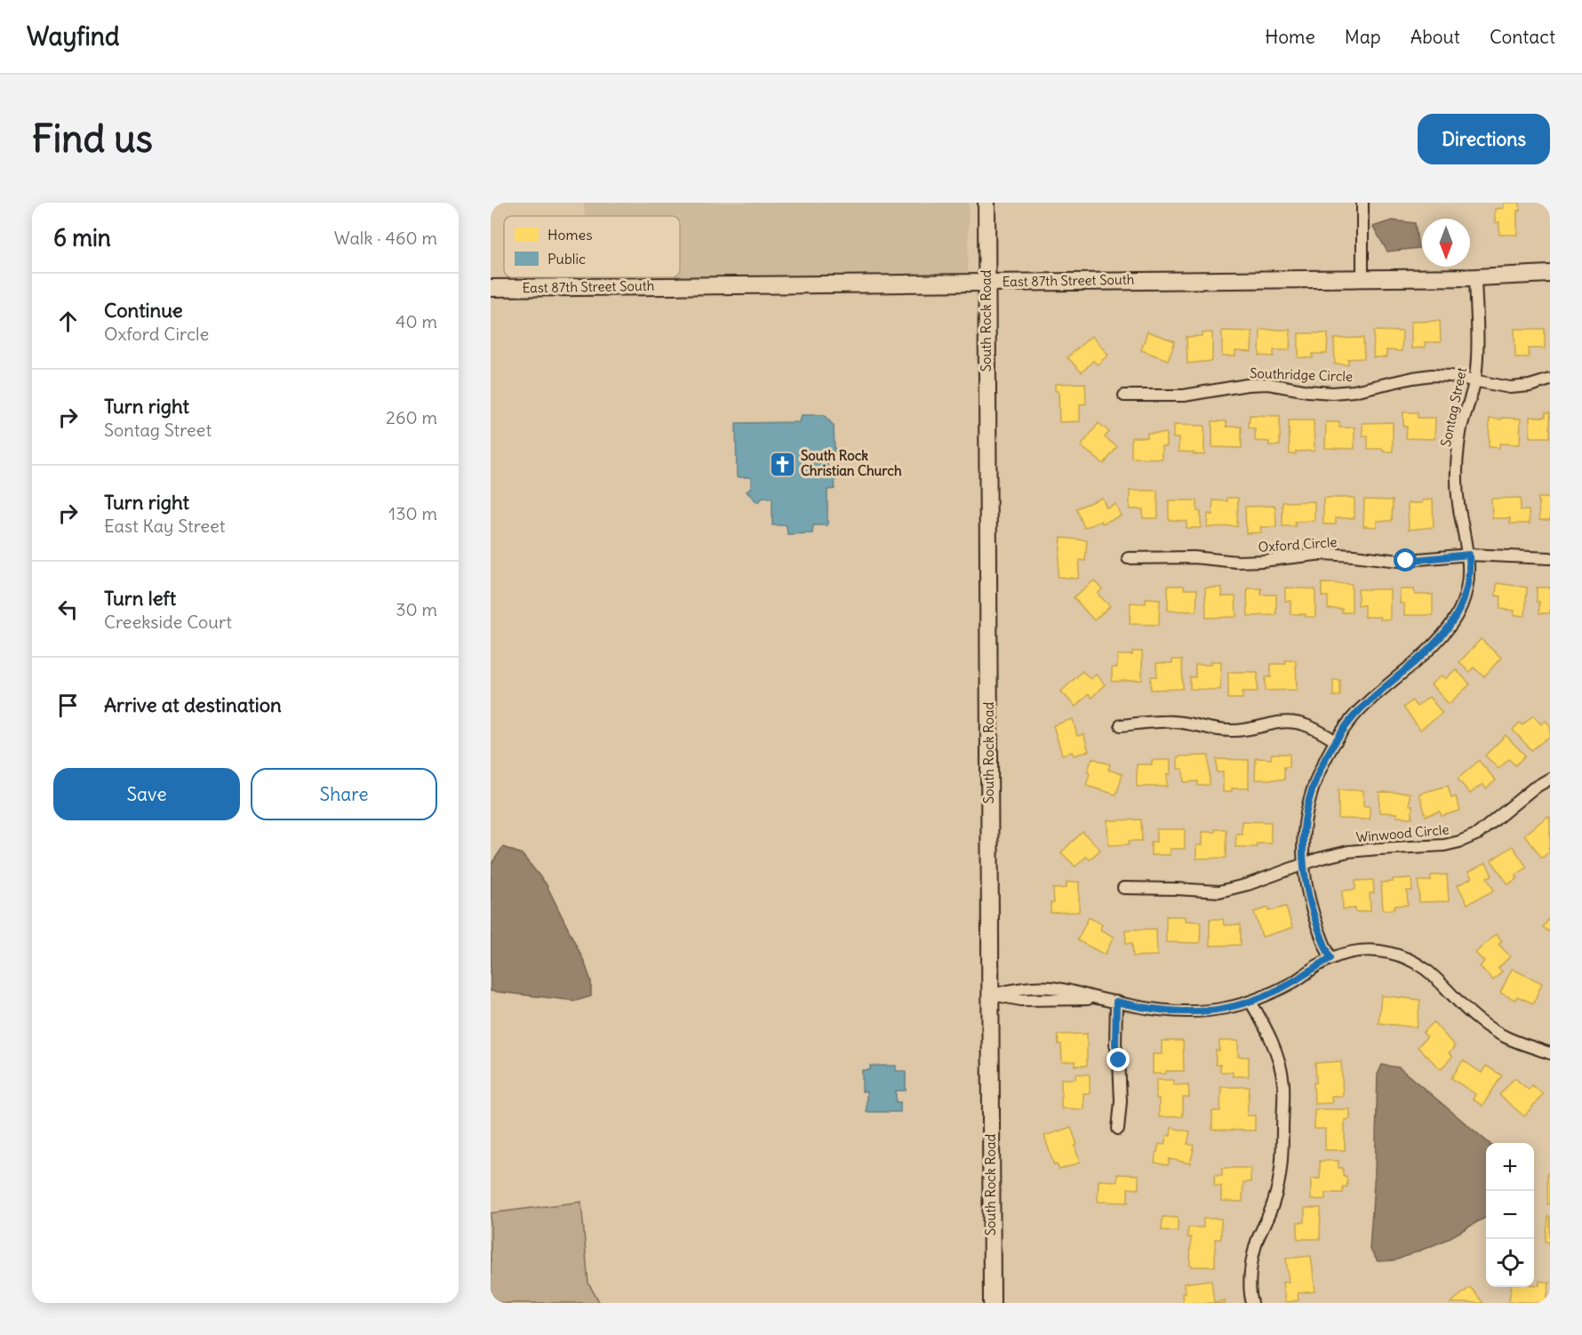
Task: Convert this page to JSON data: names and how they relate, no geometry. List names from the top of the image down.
{
  "streets": {
    "main road": ["East 87th Street South", "South Rock Road"],
    "street": [
      "Southridge Circle",
      "Sontag Street",
      "Oxford Circle",
      "Winwood Circle"
    ]
  },
  "crossings": [
    ["East 87th Street South", "South Rock Road"],
    ["East 87th Street South", "Sontag Street"],
    ["Southridge Circle", "Sontag Street"],
    ["Sontag Street", "Oxford Circle"],
    ["Sontag Street", "Winwood Circle"]
  ],
  "places": {
    "church": ["South Rock Christian Church"]
  },
  "legend": ["Homes", "Public"],
  "north": "bottom",
  "page": {
    "header": "Wayfind",
    "nav": [
      "Home",
      "Map",
      "About",
      "Contact"
    ],
    "buttons": [
      "Directions",
      ["Save", "Share"]
    ],
    "title": "Find us",
    "heading": ["6 min", "Walk · 460 m"],
    "list": [
      ["Continue", "Oxford Circle", "40 m"],
      ["Turn right", "Sontag Street", "260 m"],
      ["Turn right", "East Kay Street", "130 m"],
      ["Turn left", "Creekside Court", "30 m"],
      "Arrive at destination"
    ],
    "map_buttons": ["+", "−"]
  }
}
